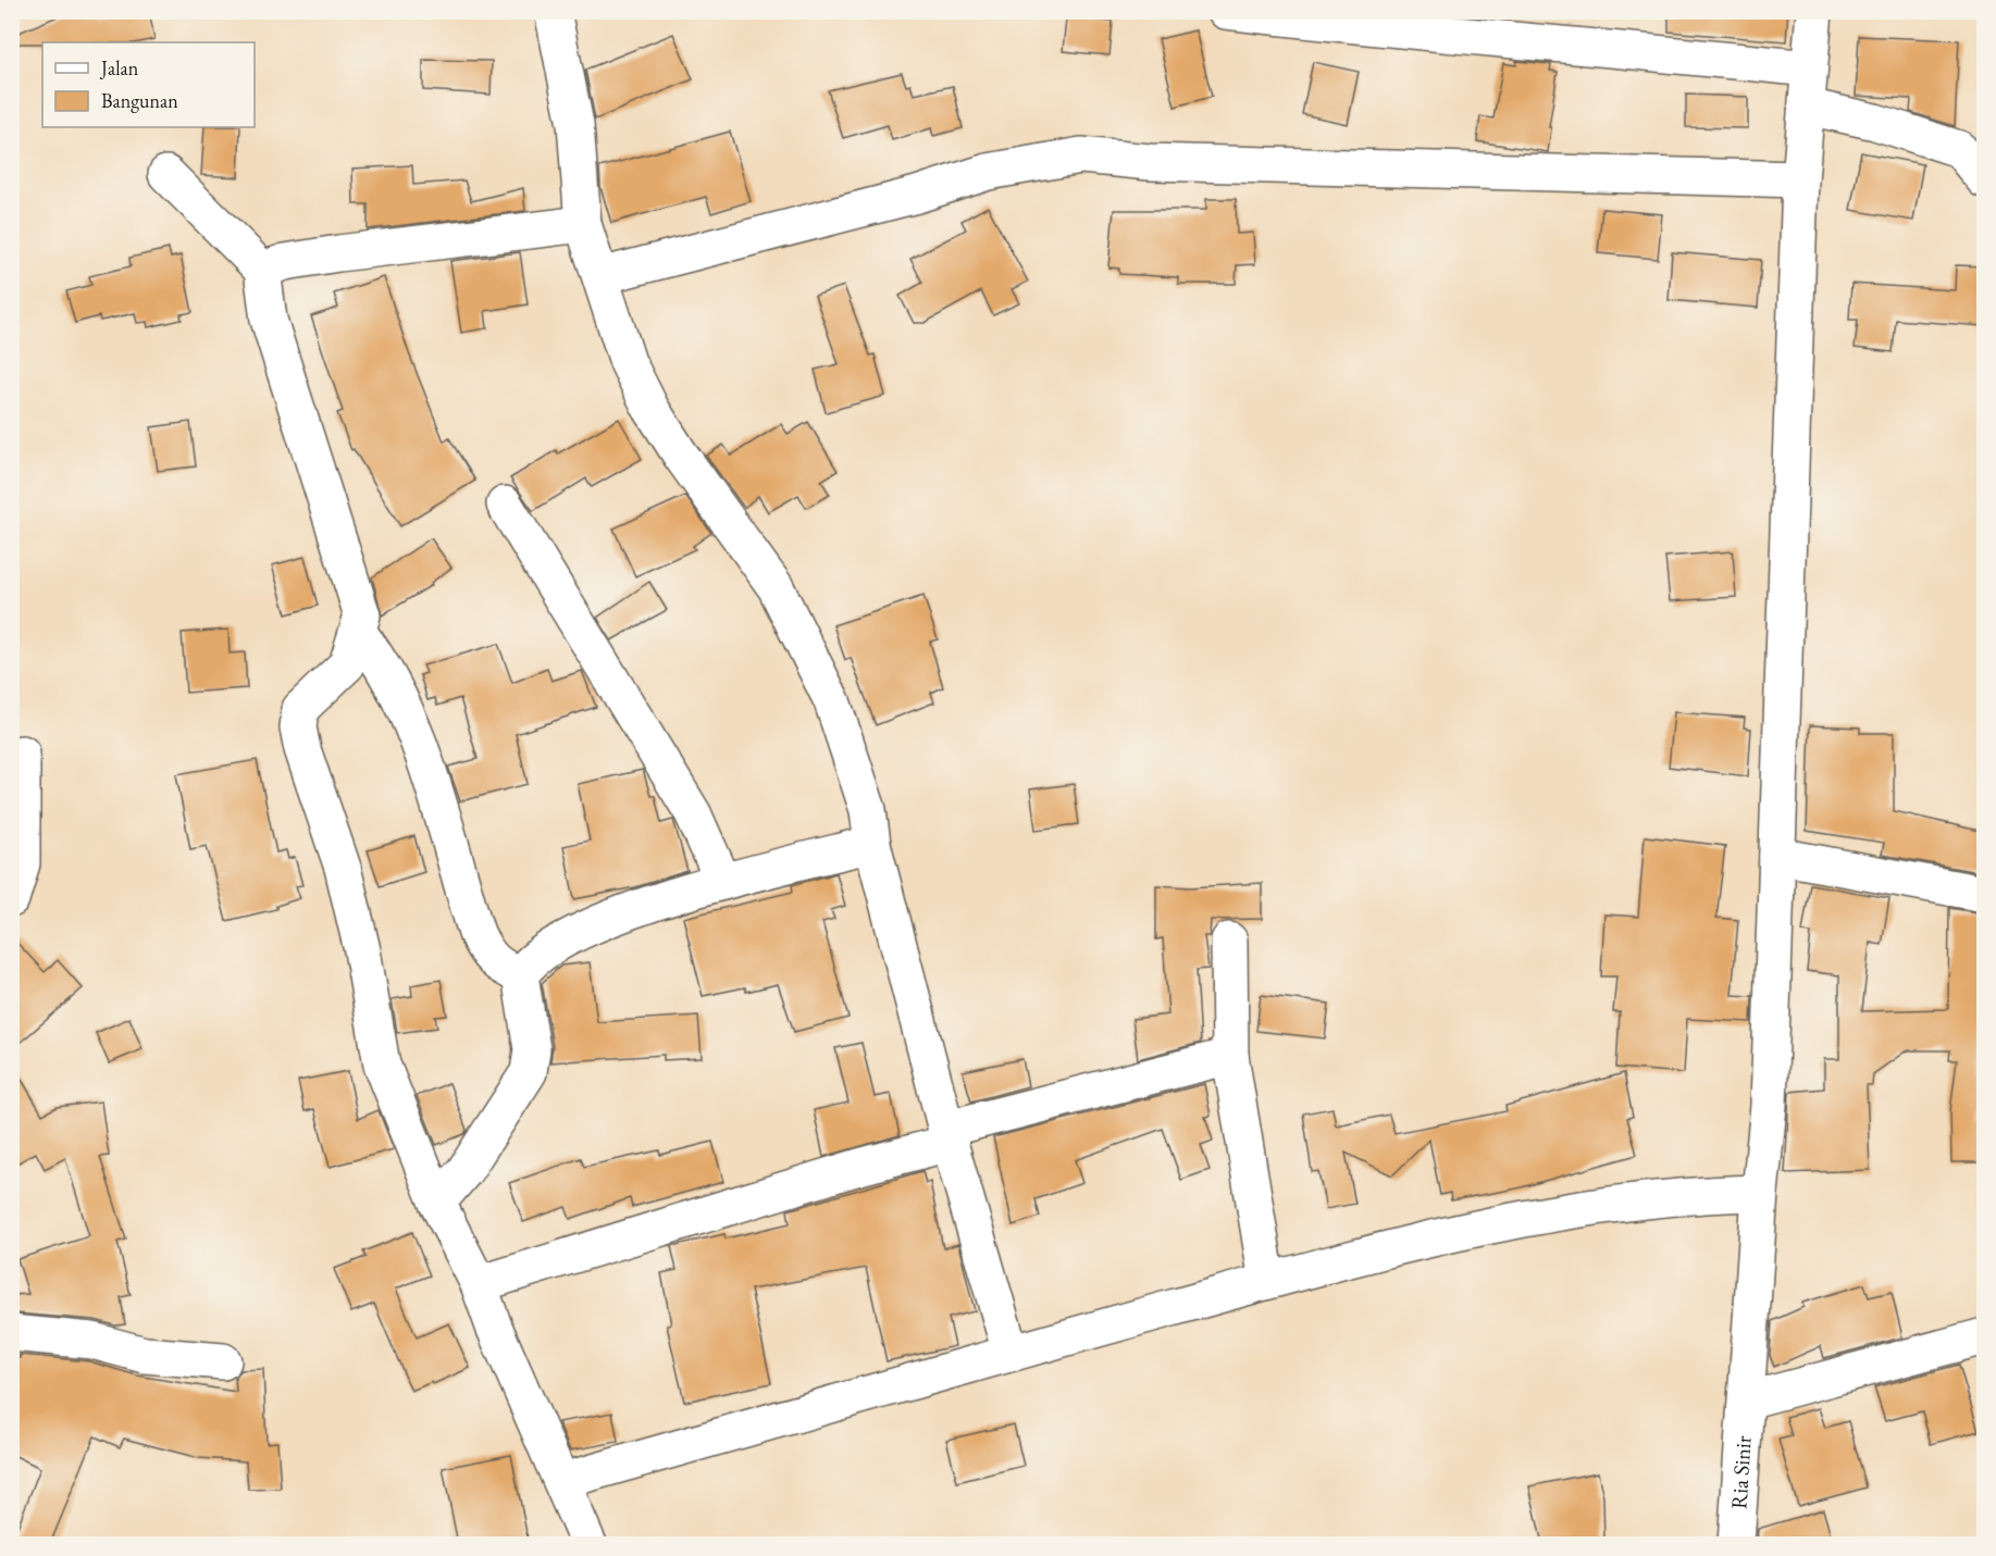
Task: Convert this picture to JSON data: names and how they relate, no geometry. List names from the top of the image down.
{
  "streets": {
    "street": ["Ria Sinir"]
  },
  "legend": ["Jalan", "Bangunan"]
}
